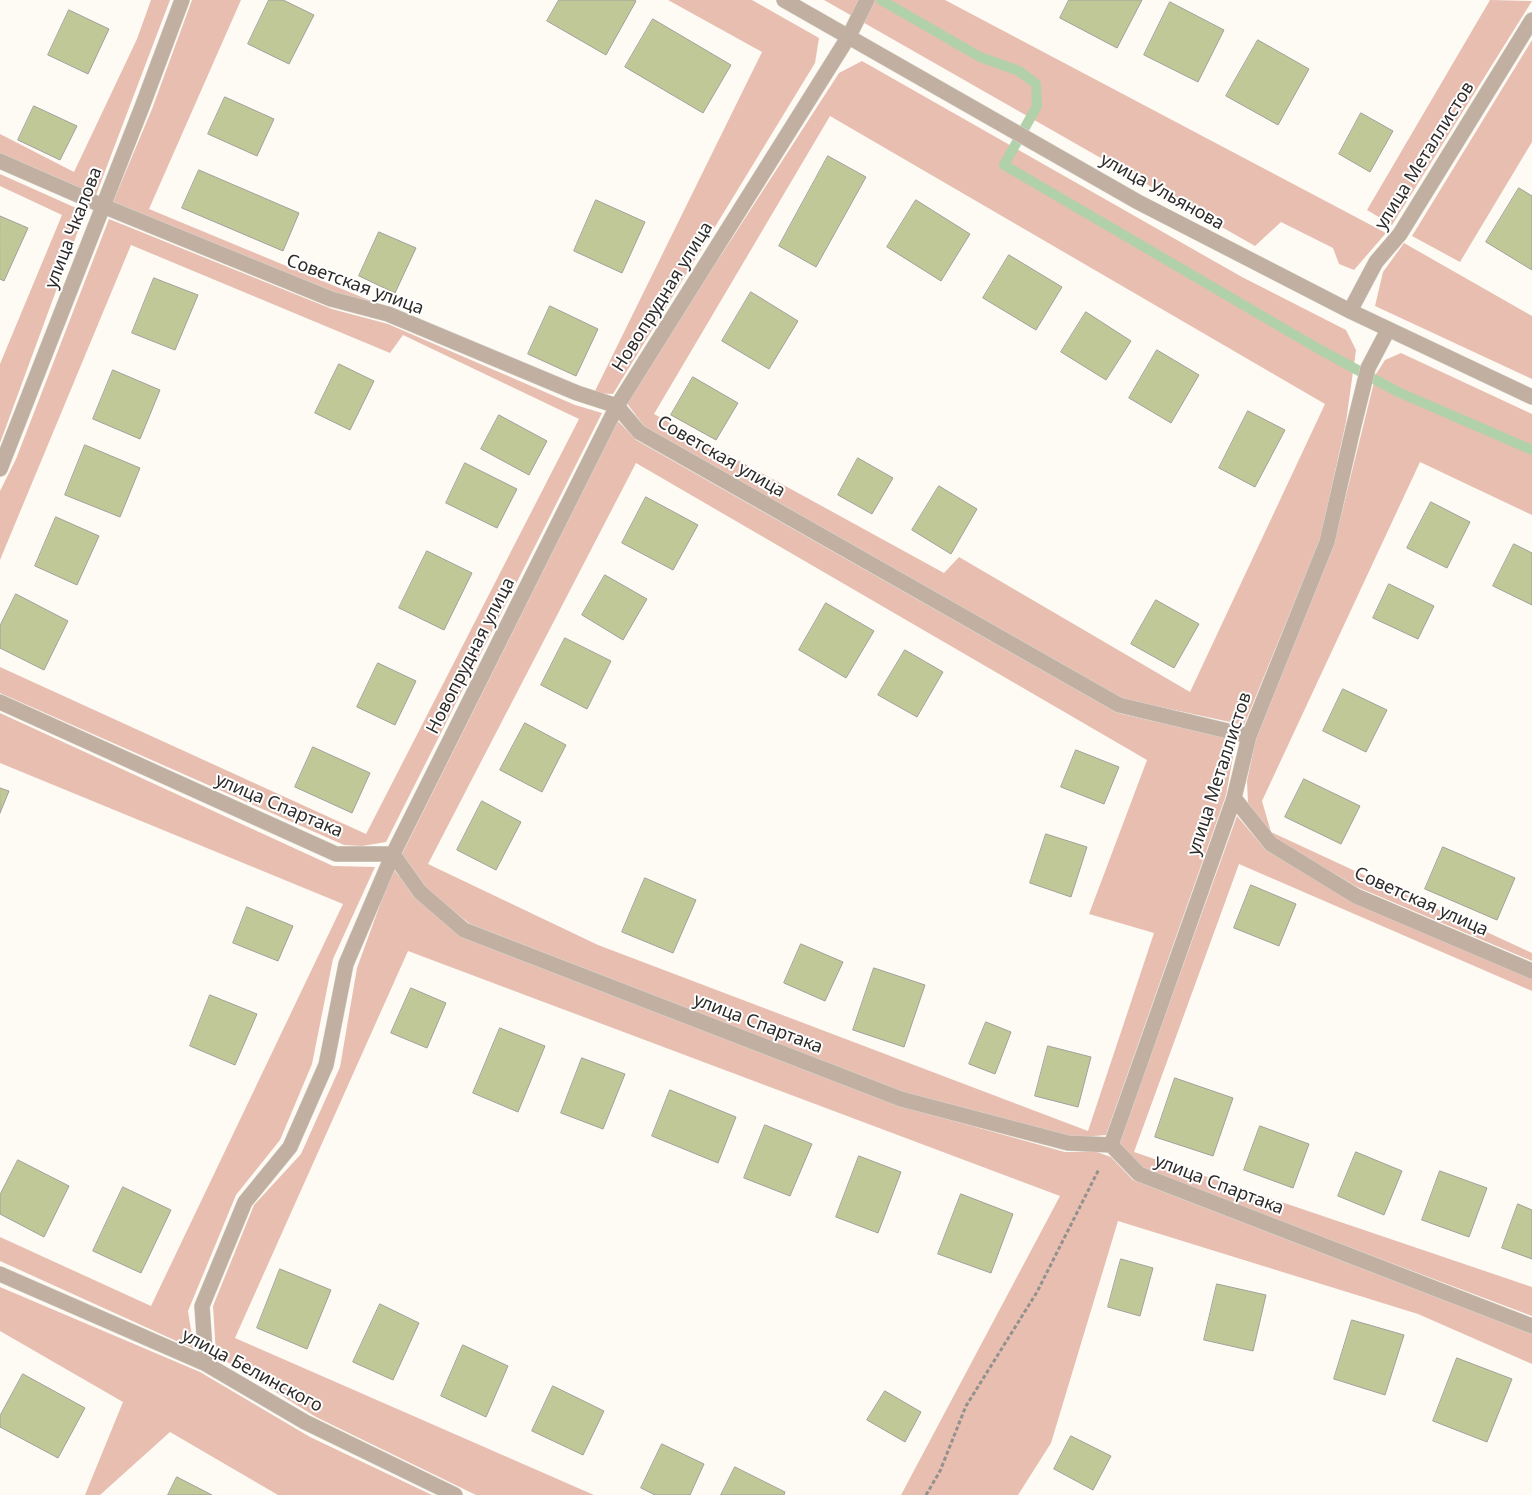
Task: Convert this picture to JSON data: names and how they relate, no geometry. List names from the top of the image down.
{
  "streets": {
    "street": [
      "улица Металлистов",
      "улица Ульянова",
      "улица Чкалова",
      "Советская улица",
      "Новопрудная улица",
      "улица Спартака",
      "улица Белинского"
    ]
  },
  "crossings": [
    ["улица Металлистов", "улица Ульянова"],
    ["улица Металлистов", "Советская улица"],
    ["улица Металлистов", "улица Спартака"],
    ["улица Ульянова", "Новопрудная улица"],
    ["улица Чкалова", "Советская улица"],
    ["Советская улица", "Новопрудная улица"],
    ["Новопрудная улица", "улица Спартака"],
    ["Новопрудная улица", "улица Белинского"]
  ]
}
